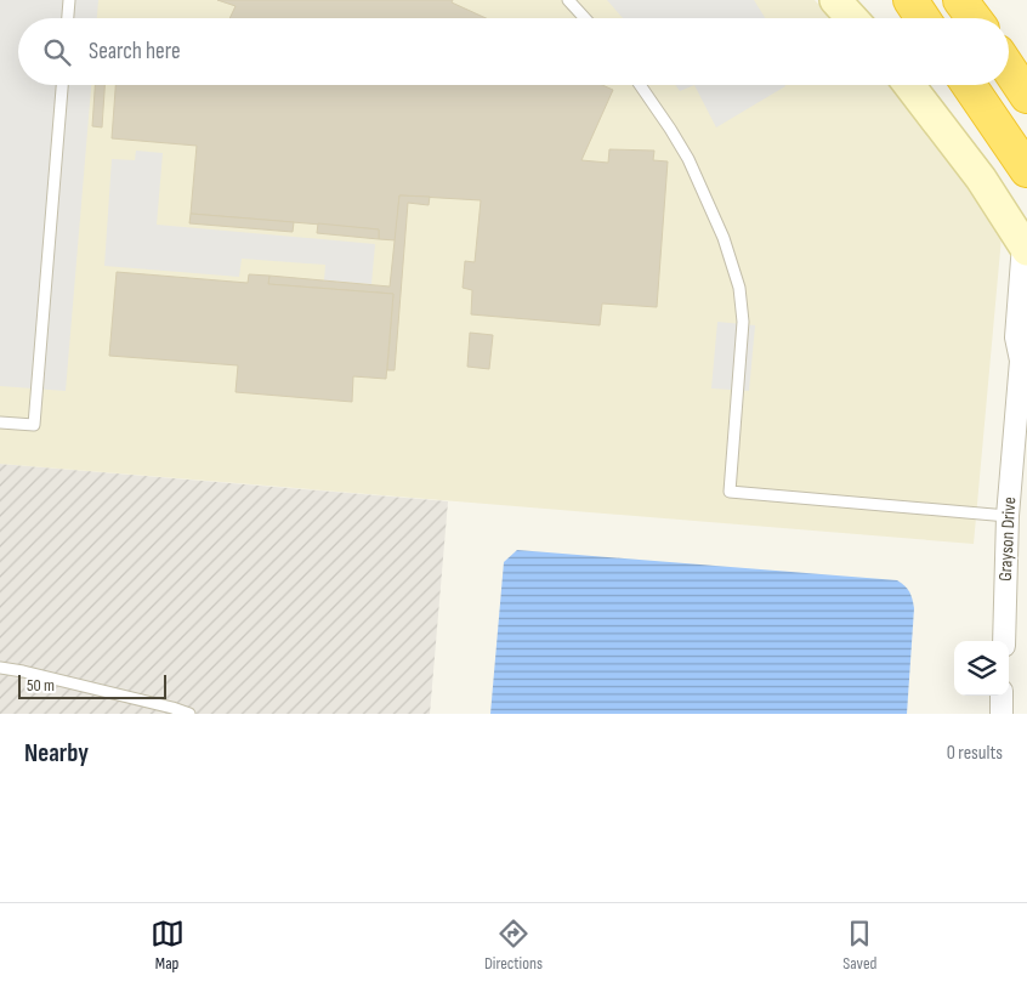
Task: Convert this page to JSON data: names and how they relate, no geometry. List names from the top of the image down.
{
  "streets": {
    "street": ["Grayson Drive"]
  },
  "scale_bar": "50 m",
  "page": {
    "search": "Search here",
    "scale": "50 m",
    "heading": ["Nearby", "0 results"],
    "nav": ["Map", "Directions", "Saved"]
  }
}
